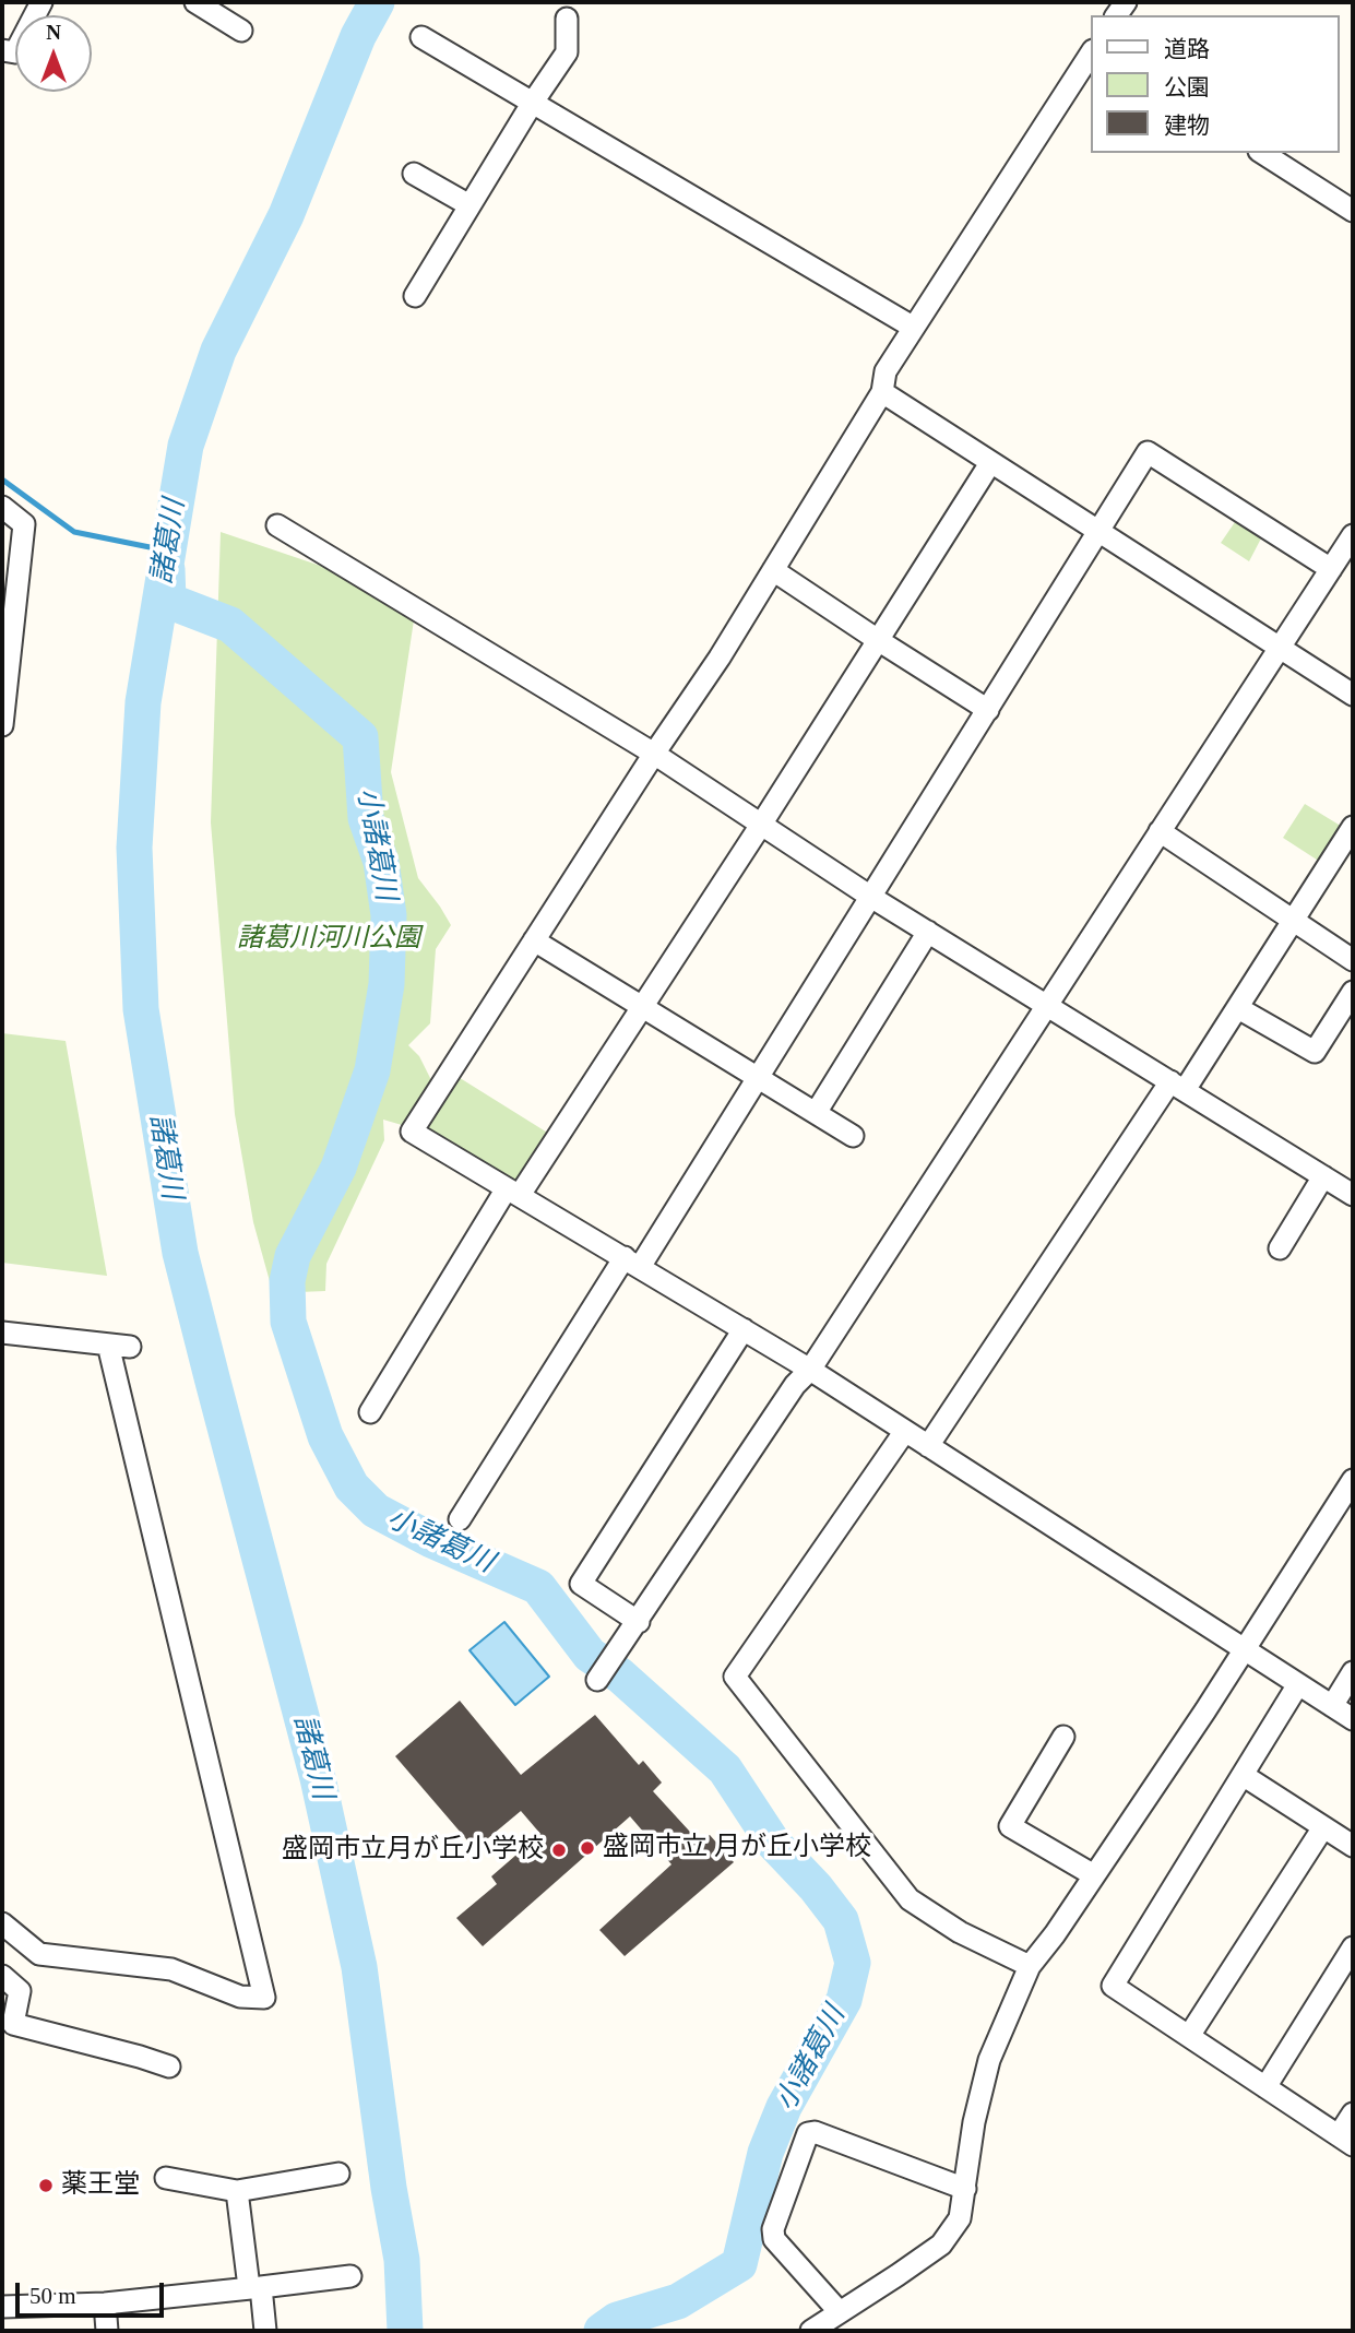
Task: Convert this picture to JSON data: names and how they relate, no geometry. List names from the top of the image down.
{
  "water": ["諸葛川", "小諸葛川"],
  "parks": ["諸葛川河川公園"],
  "places": ["盛岡市立 月が丘小学校", "盛岡市立月が丘小学校", "薬王堂"],
  "legend": ["道路", "公園", "建物"],
  "scale_bar": "50 m",
  "north": "top"
}
